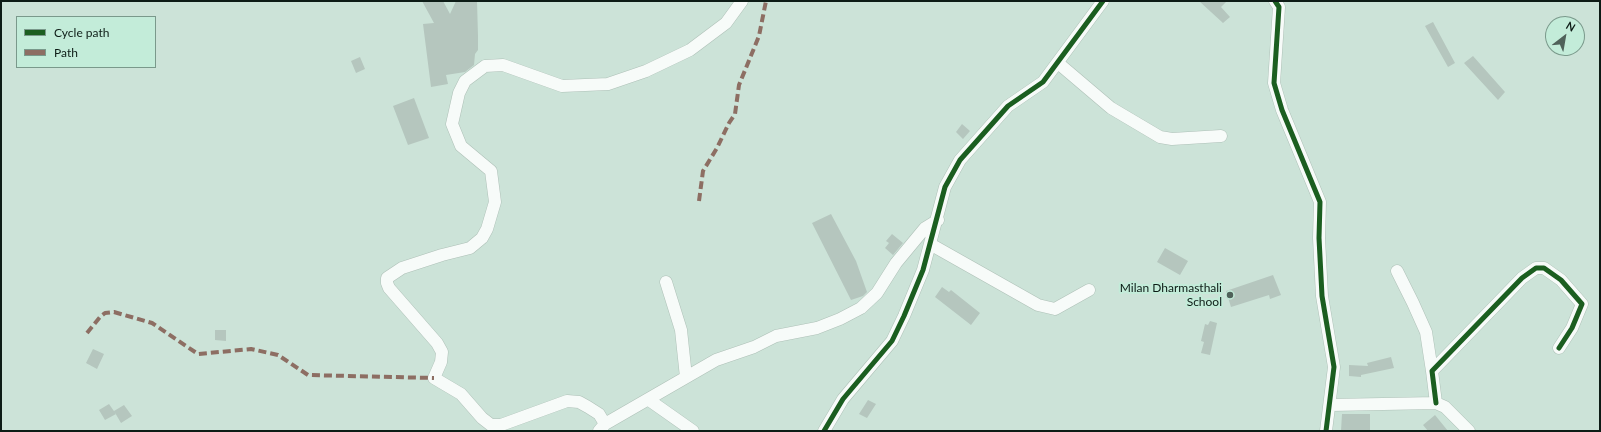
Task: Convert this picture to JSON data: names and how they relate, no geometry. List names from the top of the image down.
{
  "places": ["Milan Dharmasthali School"],
  "legend": ["Cycle path", "Path"],
  "north": "top right"
}
